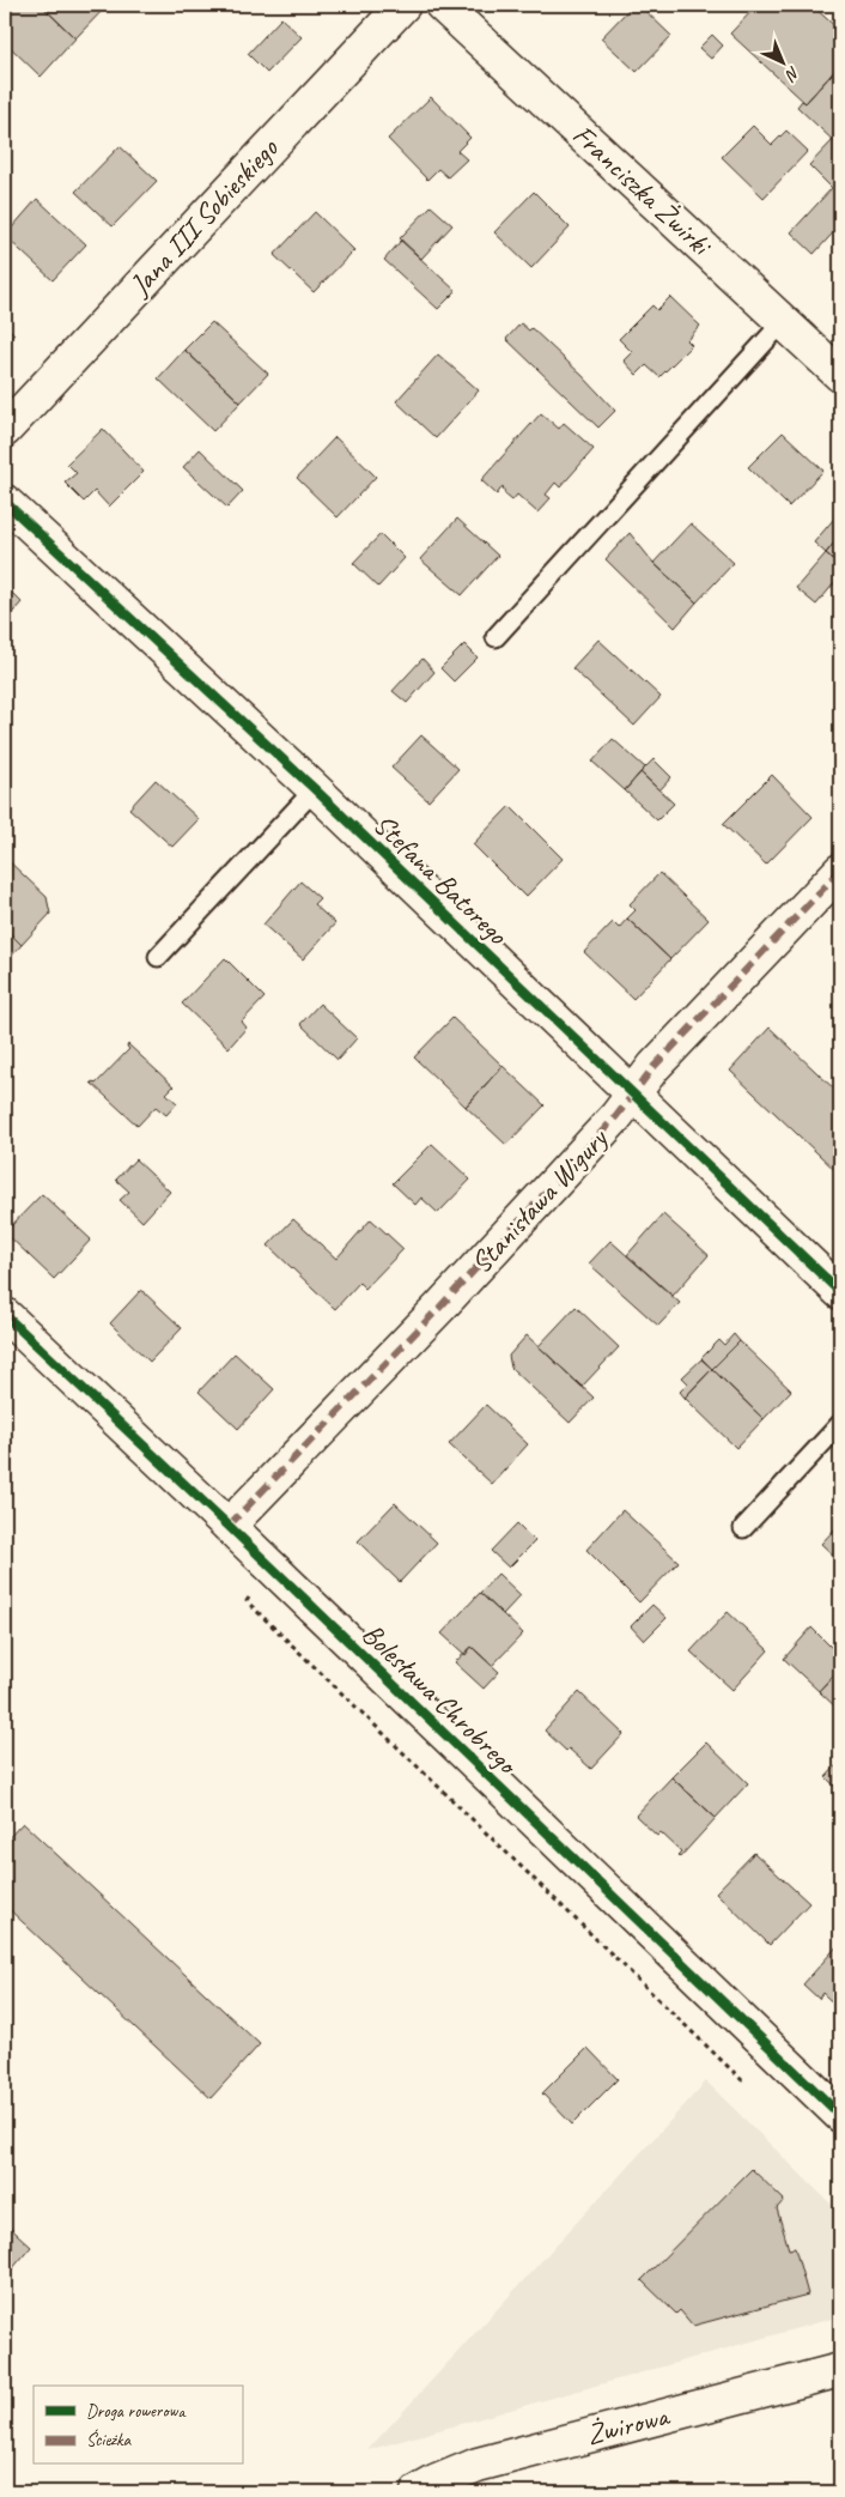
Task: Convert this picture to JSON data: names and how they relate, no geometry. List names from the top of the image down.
{
  "streets": {
    "street": [
      "Franciszka Żwirki",
      "Jana III Sobieskiego",
      "Stefana Batorego",
      "Stanisława Wigury",
      "Bolesława Chrobrego",
      "Żwirowa"
    ]
  },
  "crossings": [
    ["Stefana Batorego", "Stanisława Wigury"],
    ["Stanisława Wigury", "Bolesława Chrobrego"]
  ],
  "legend": ["Droga rowerowa", "Ścieżka"],
  "north": "bottom right"
}
